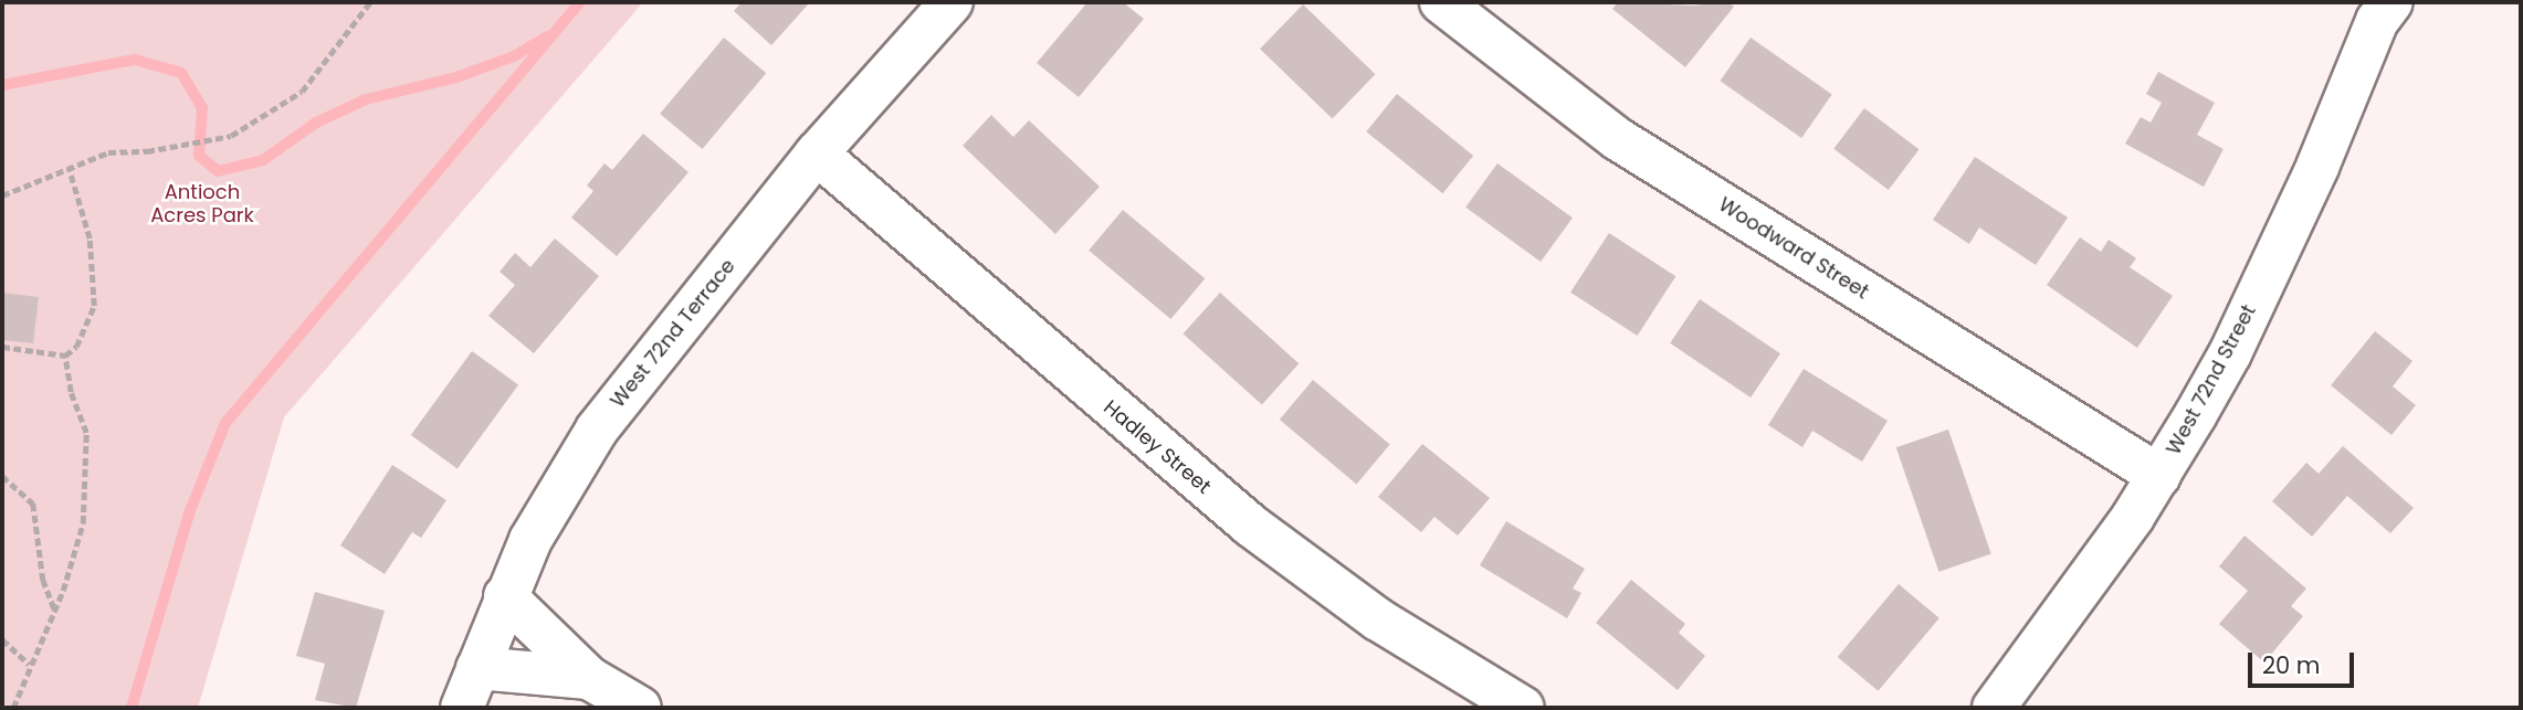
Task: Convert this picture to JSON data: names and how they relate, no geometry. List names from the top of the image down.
{
  "streets": {
    "street": [
      "Woodward Street",
      "West 72nd Terrace",
      "West 72nd Street",
      "Hadley Street"
    ]
  },
  "crossings": [
    ["Woodward Street", "West 72nd Street"],
    ["West 72nd Terrace", "Hadley Street"]
  ],
  "parks": ["Antioch Acres Park"],
  "scale_bar": "20 m"
}
